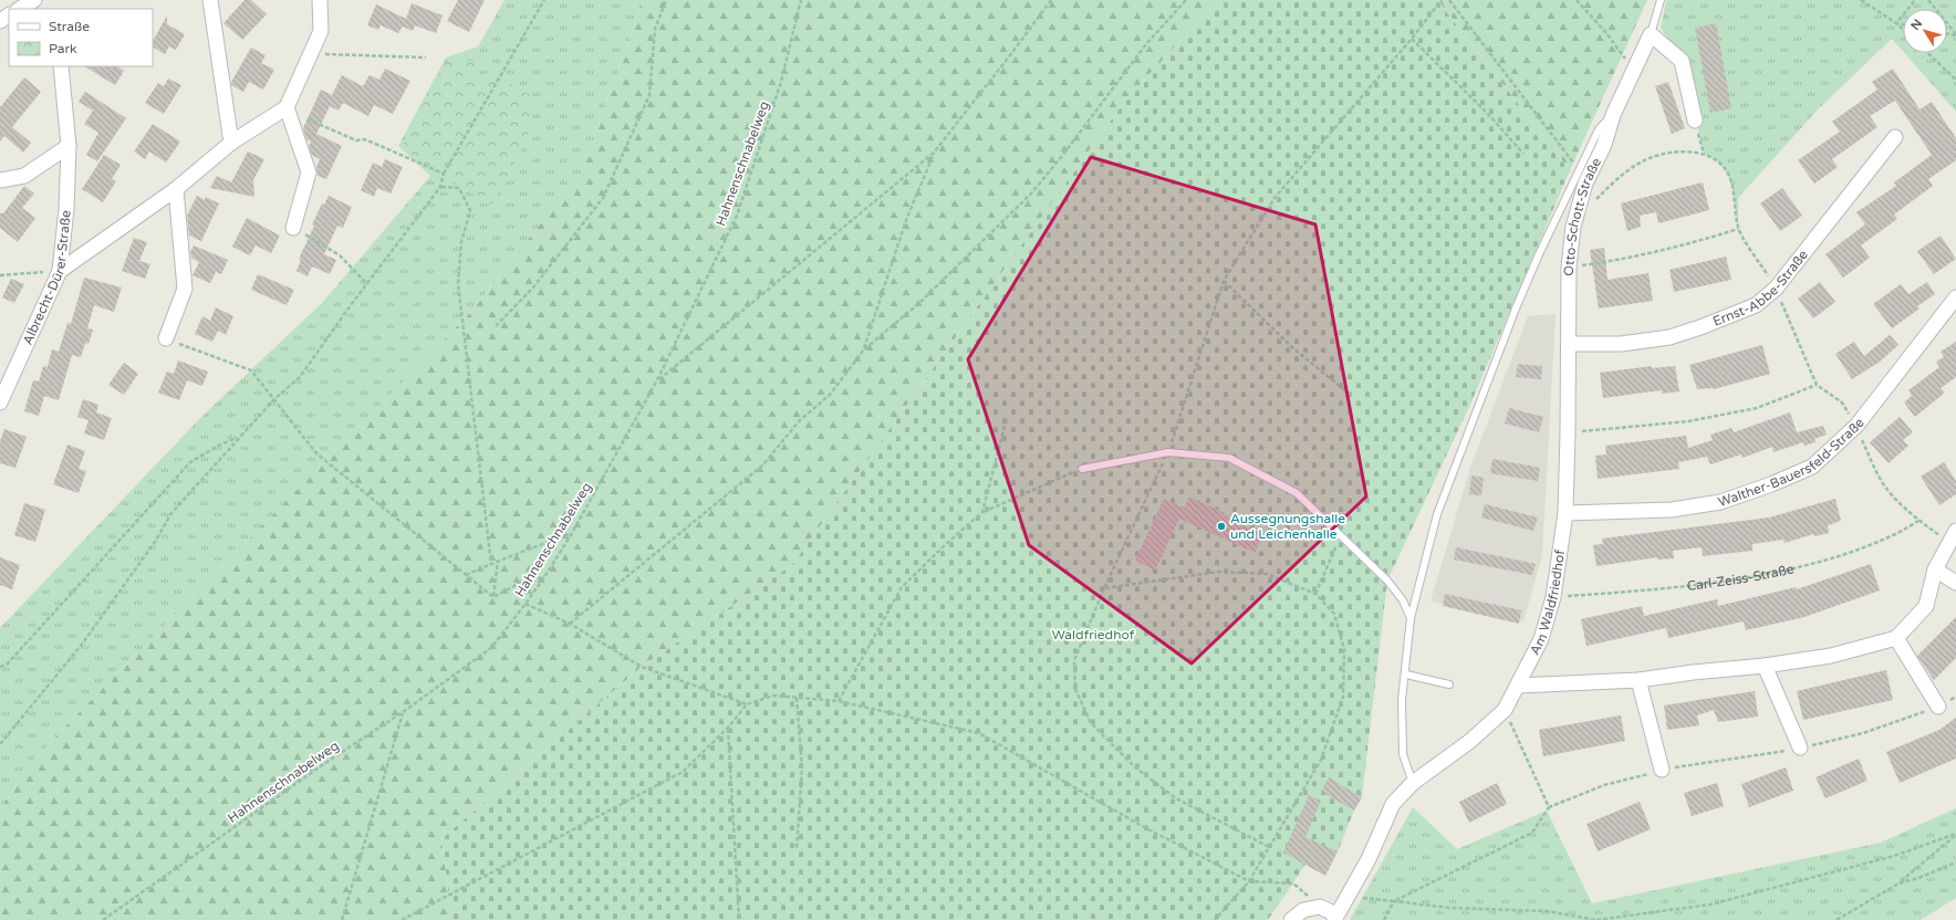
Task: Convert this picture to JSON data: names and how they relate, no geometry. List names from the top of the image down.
{
  "streets": {
    "street": [
      "Otto-Schott-Straße",
      "Albrecht-Dürer-Straße",
      "Ernst-Abbe-Straße",
      "Walther-Bauersfeld-Straße",
      "Am Waldfriedhof"
    ],
    "path": ["Hahnenschnabelweg", "Carl-Zeiss-Straße"]
  },
  "crossings": [
    ["Otto-Schott-Straße", "Ernst-Abbe-Straße"],
    ["Otto-Schott-Straße", "Walther-Bauersfeld-Straße"],
    ["Otto-Schott-Straße", "Am Waldfriedhof"],
    ["Walther-Bauersfeld-Straße", "Am Waldfriedhof"],
    ["Carl-Zeiss-Straße", "Am Waldfriedhof"]
  ],
  "parks": ["Waldfriedhof"],
  "places": ["Aussegnungshalle und Leichenhalle"],
  "legend": ["Straße", "Park"],
  "north": "top left"
}
